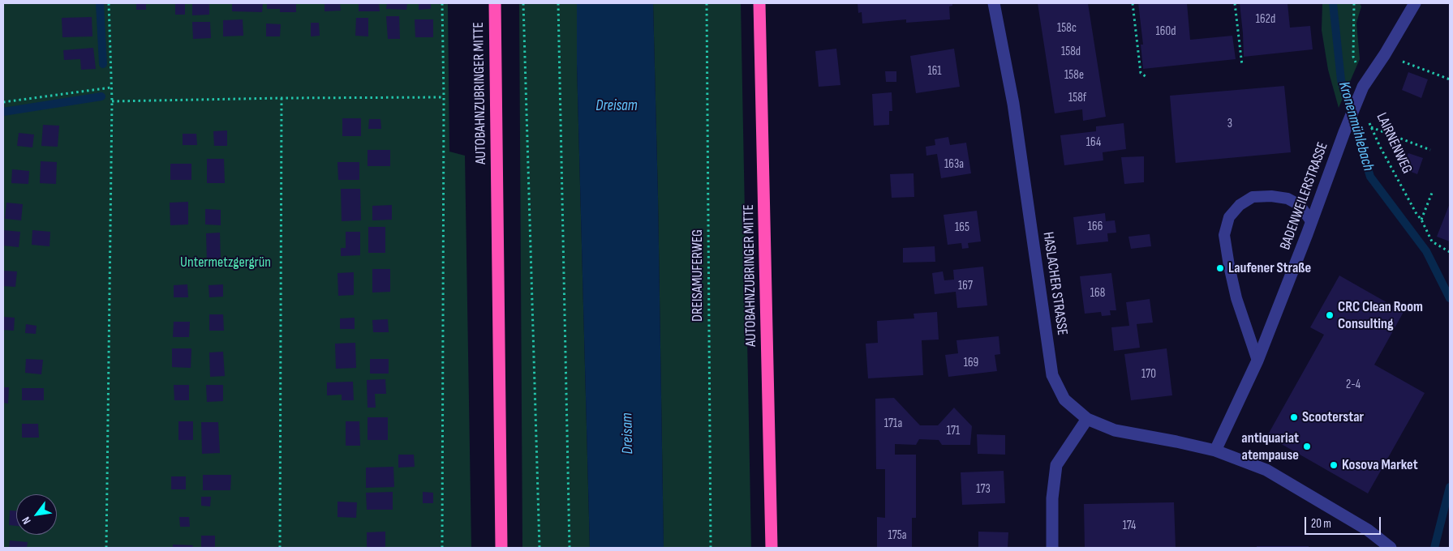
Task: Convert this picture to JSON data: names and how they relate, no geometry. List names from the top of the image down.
{
  "streets": {
    "highway": ["AUTOBAHNZUBRINGER MITTE"],
    "street": ["BADENWEILERSTRASSE", "HASLACHER STRASSE"],
    "path": ["LAIRNENWEG", "DREISAMUFERWEG"]
  },
  "water": ["Dreisam", "Kronenmühlebach"],
  "parks": ["Untermetzgergrün"],
  "places": [
    "Laufener Straße",
    "CRC Clean Room Consulting",
    "Scooterstar",
    "antiquariat atempause",
    "Kosova Market"
  ],
  "house_numbers": [
    "162d",
    "158c",
    "160d",
    "158d",
    "161",
    "158e",
    "158f",
    "3",
    "164",
    "163a",
    "166",
    "165",
    "167",
    "168",
    "169",
    "170",
    "2-4",
    "171a",
    "171",
    "173",
    "174",
    "175a"
  ],
  "scale_bar": "20 m",
  "north": "bottom left"
}
